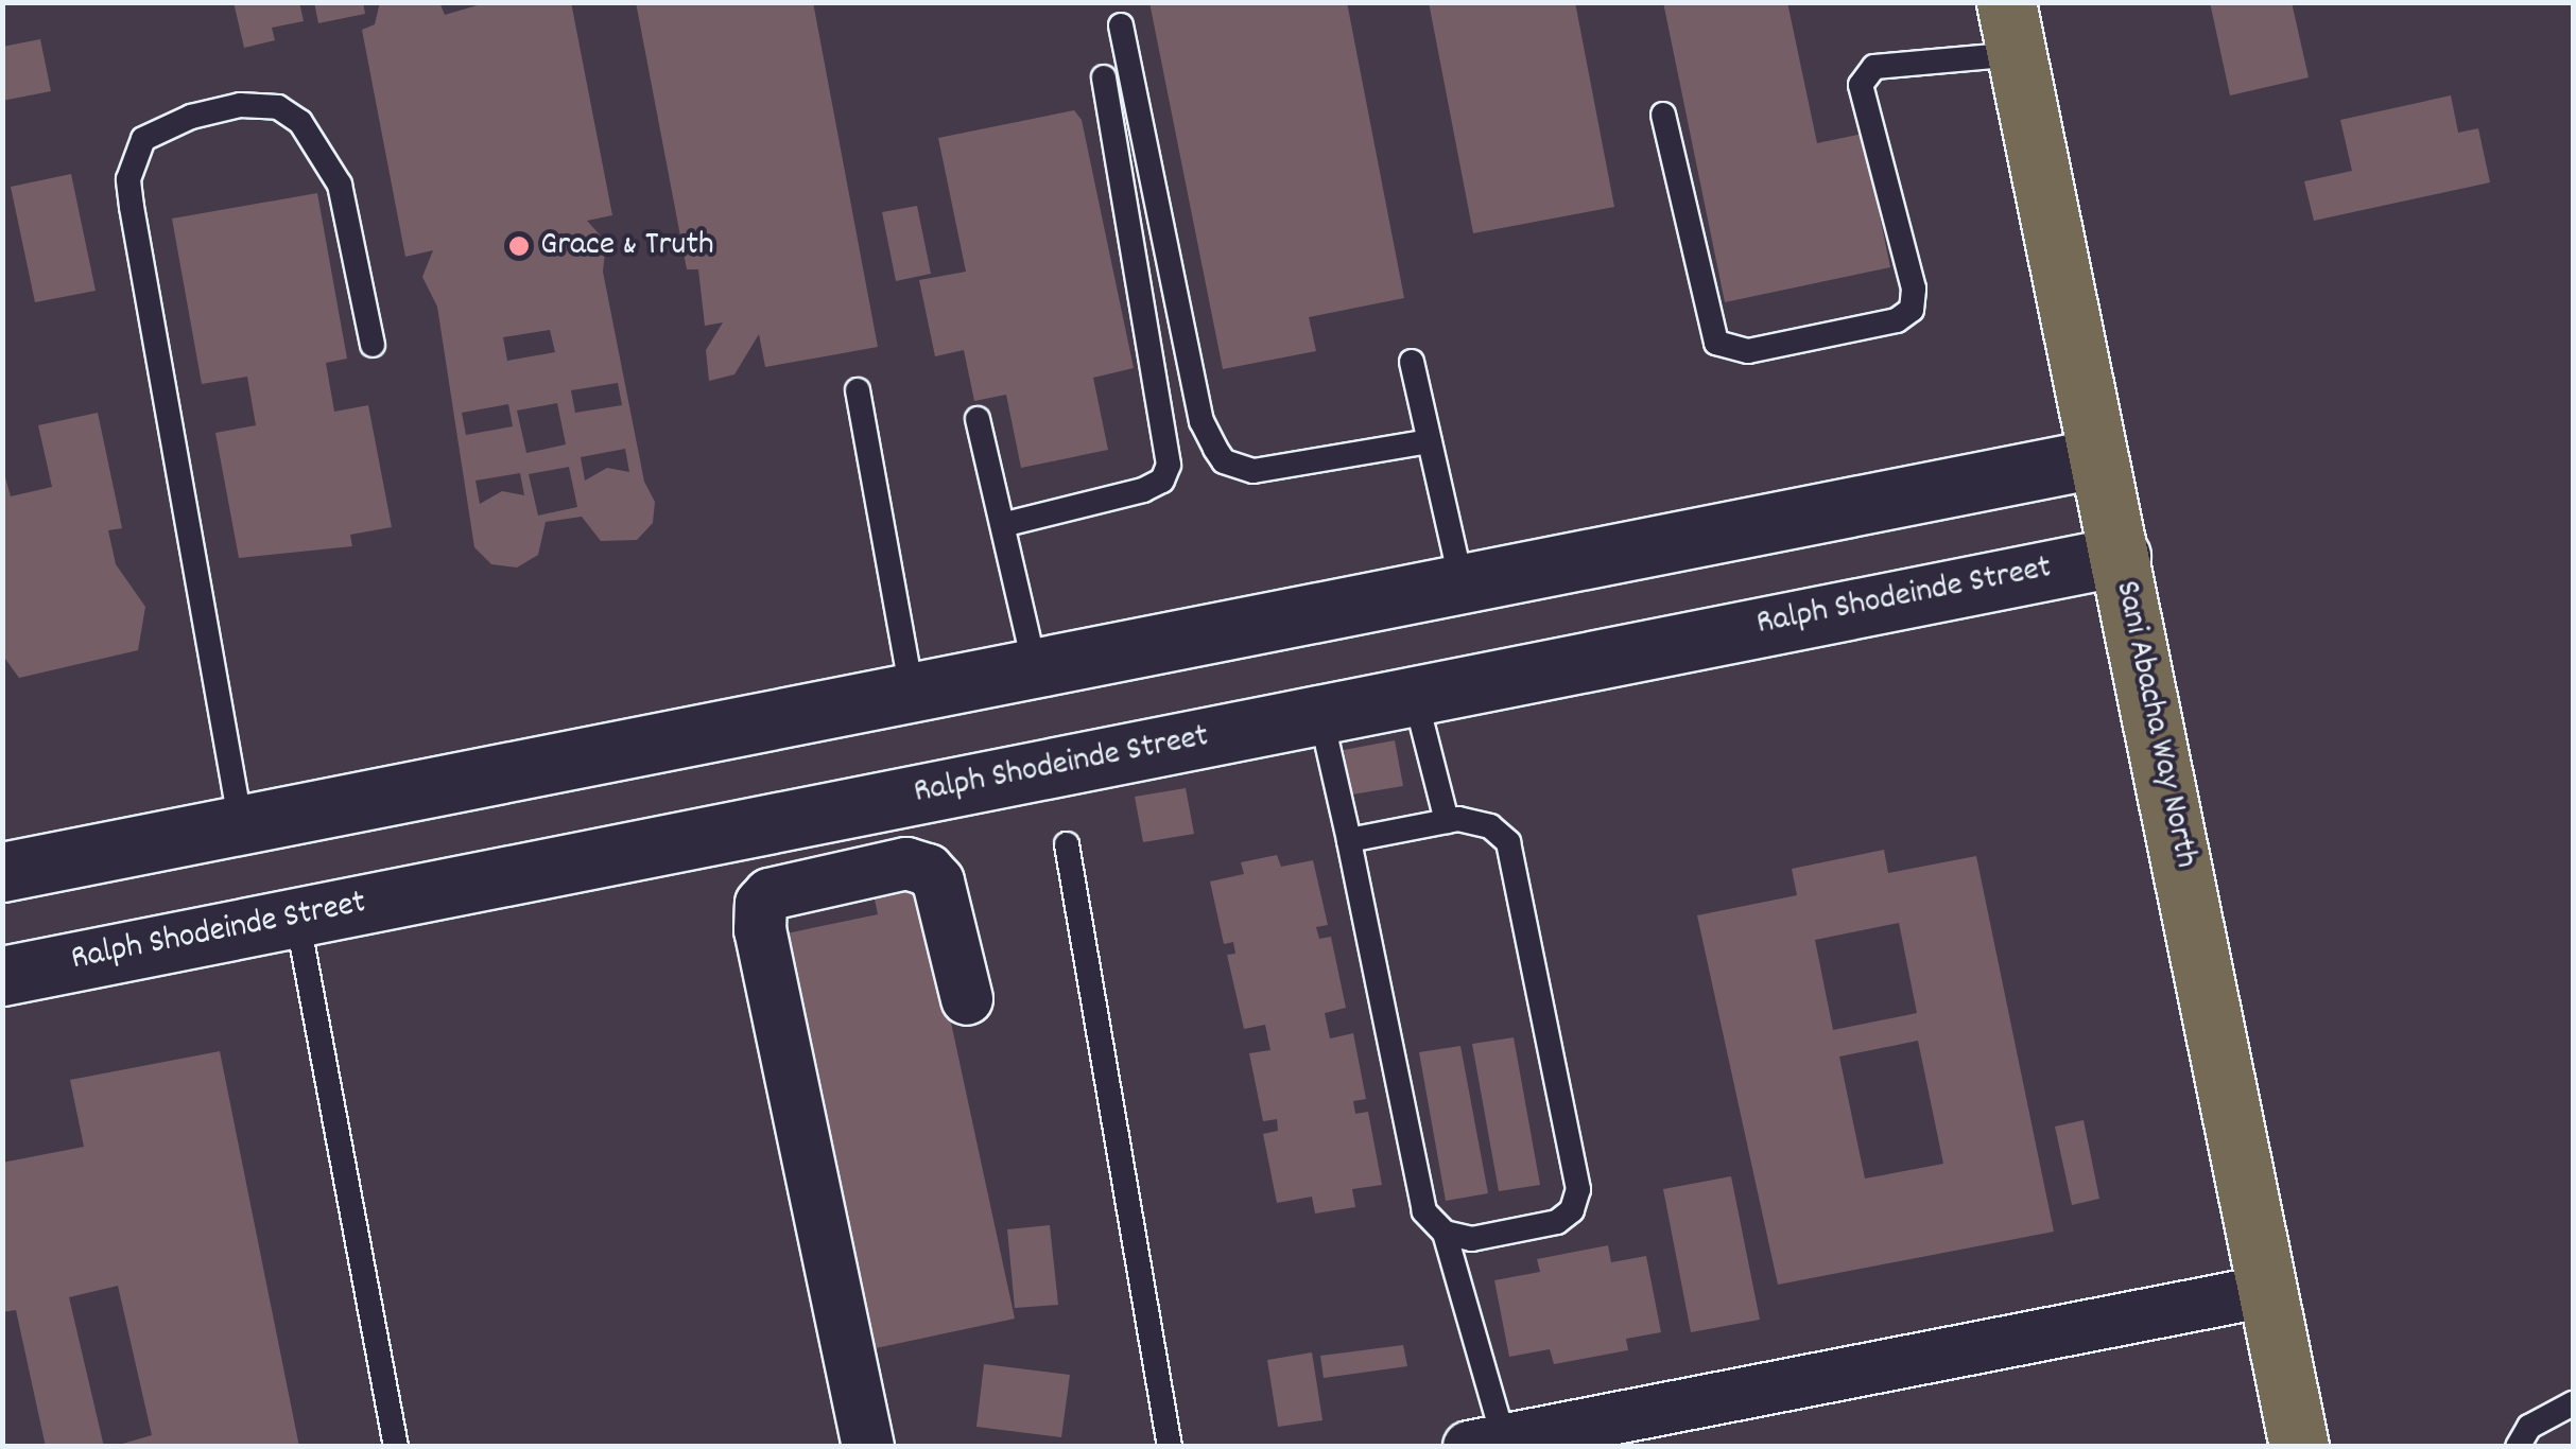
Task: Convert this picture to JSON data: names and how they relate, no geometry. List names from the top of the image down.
{
  "streets": {
    "highway": ["Sani Abacha Way North"],
    "street": ["Ralph Shodeinde Street"]
  },
  "crossings": [
    ["Ralph Shodeinde Street", "Sani Abacha Way North"]
  ],
  "places": ["Grace & Truth"]
}
